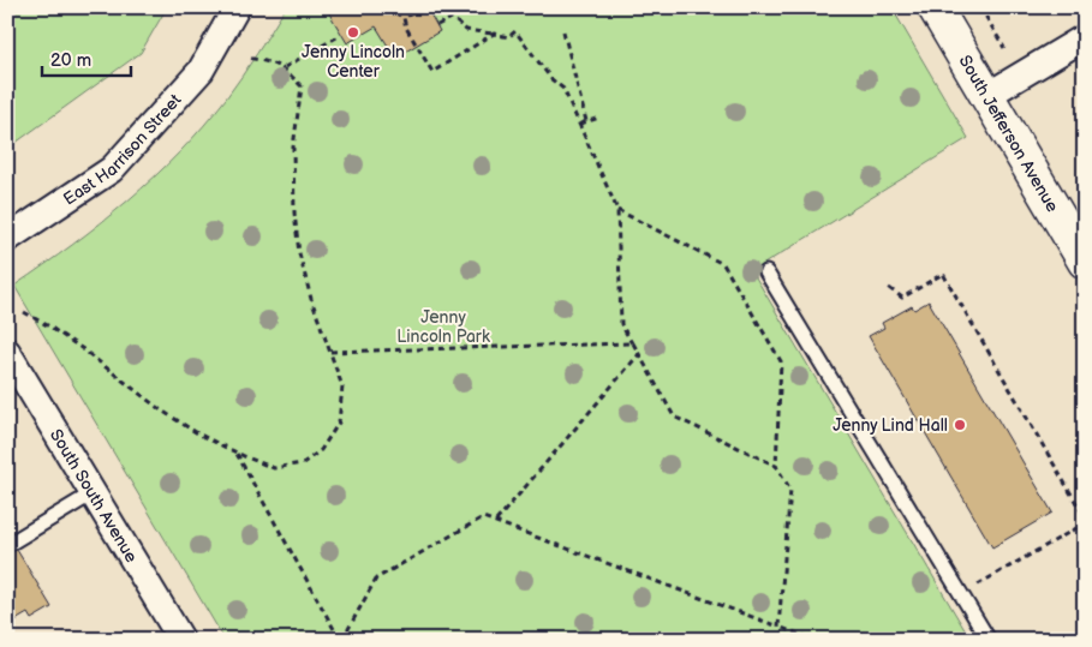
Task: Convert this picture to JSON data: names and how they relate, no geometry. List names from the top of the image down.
{
  "streets": {
    "main road": ["South Jefferson Avenue"],
    "street": ["East Harrison Street", "South South Avenue"]
  },
  "parks": ["Jenny Lincoln Park"],
  "places": ["Jenny Lincoln Center", "Jenny Lind Hall"],
  "scale_bar": "20 m"
}
